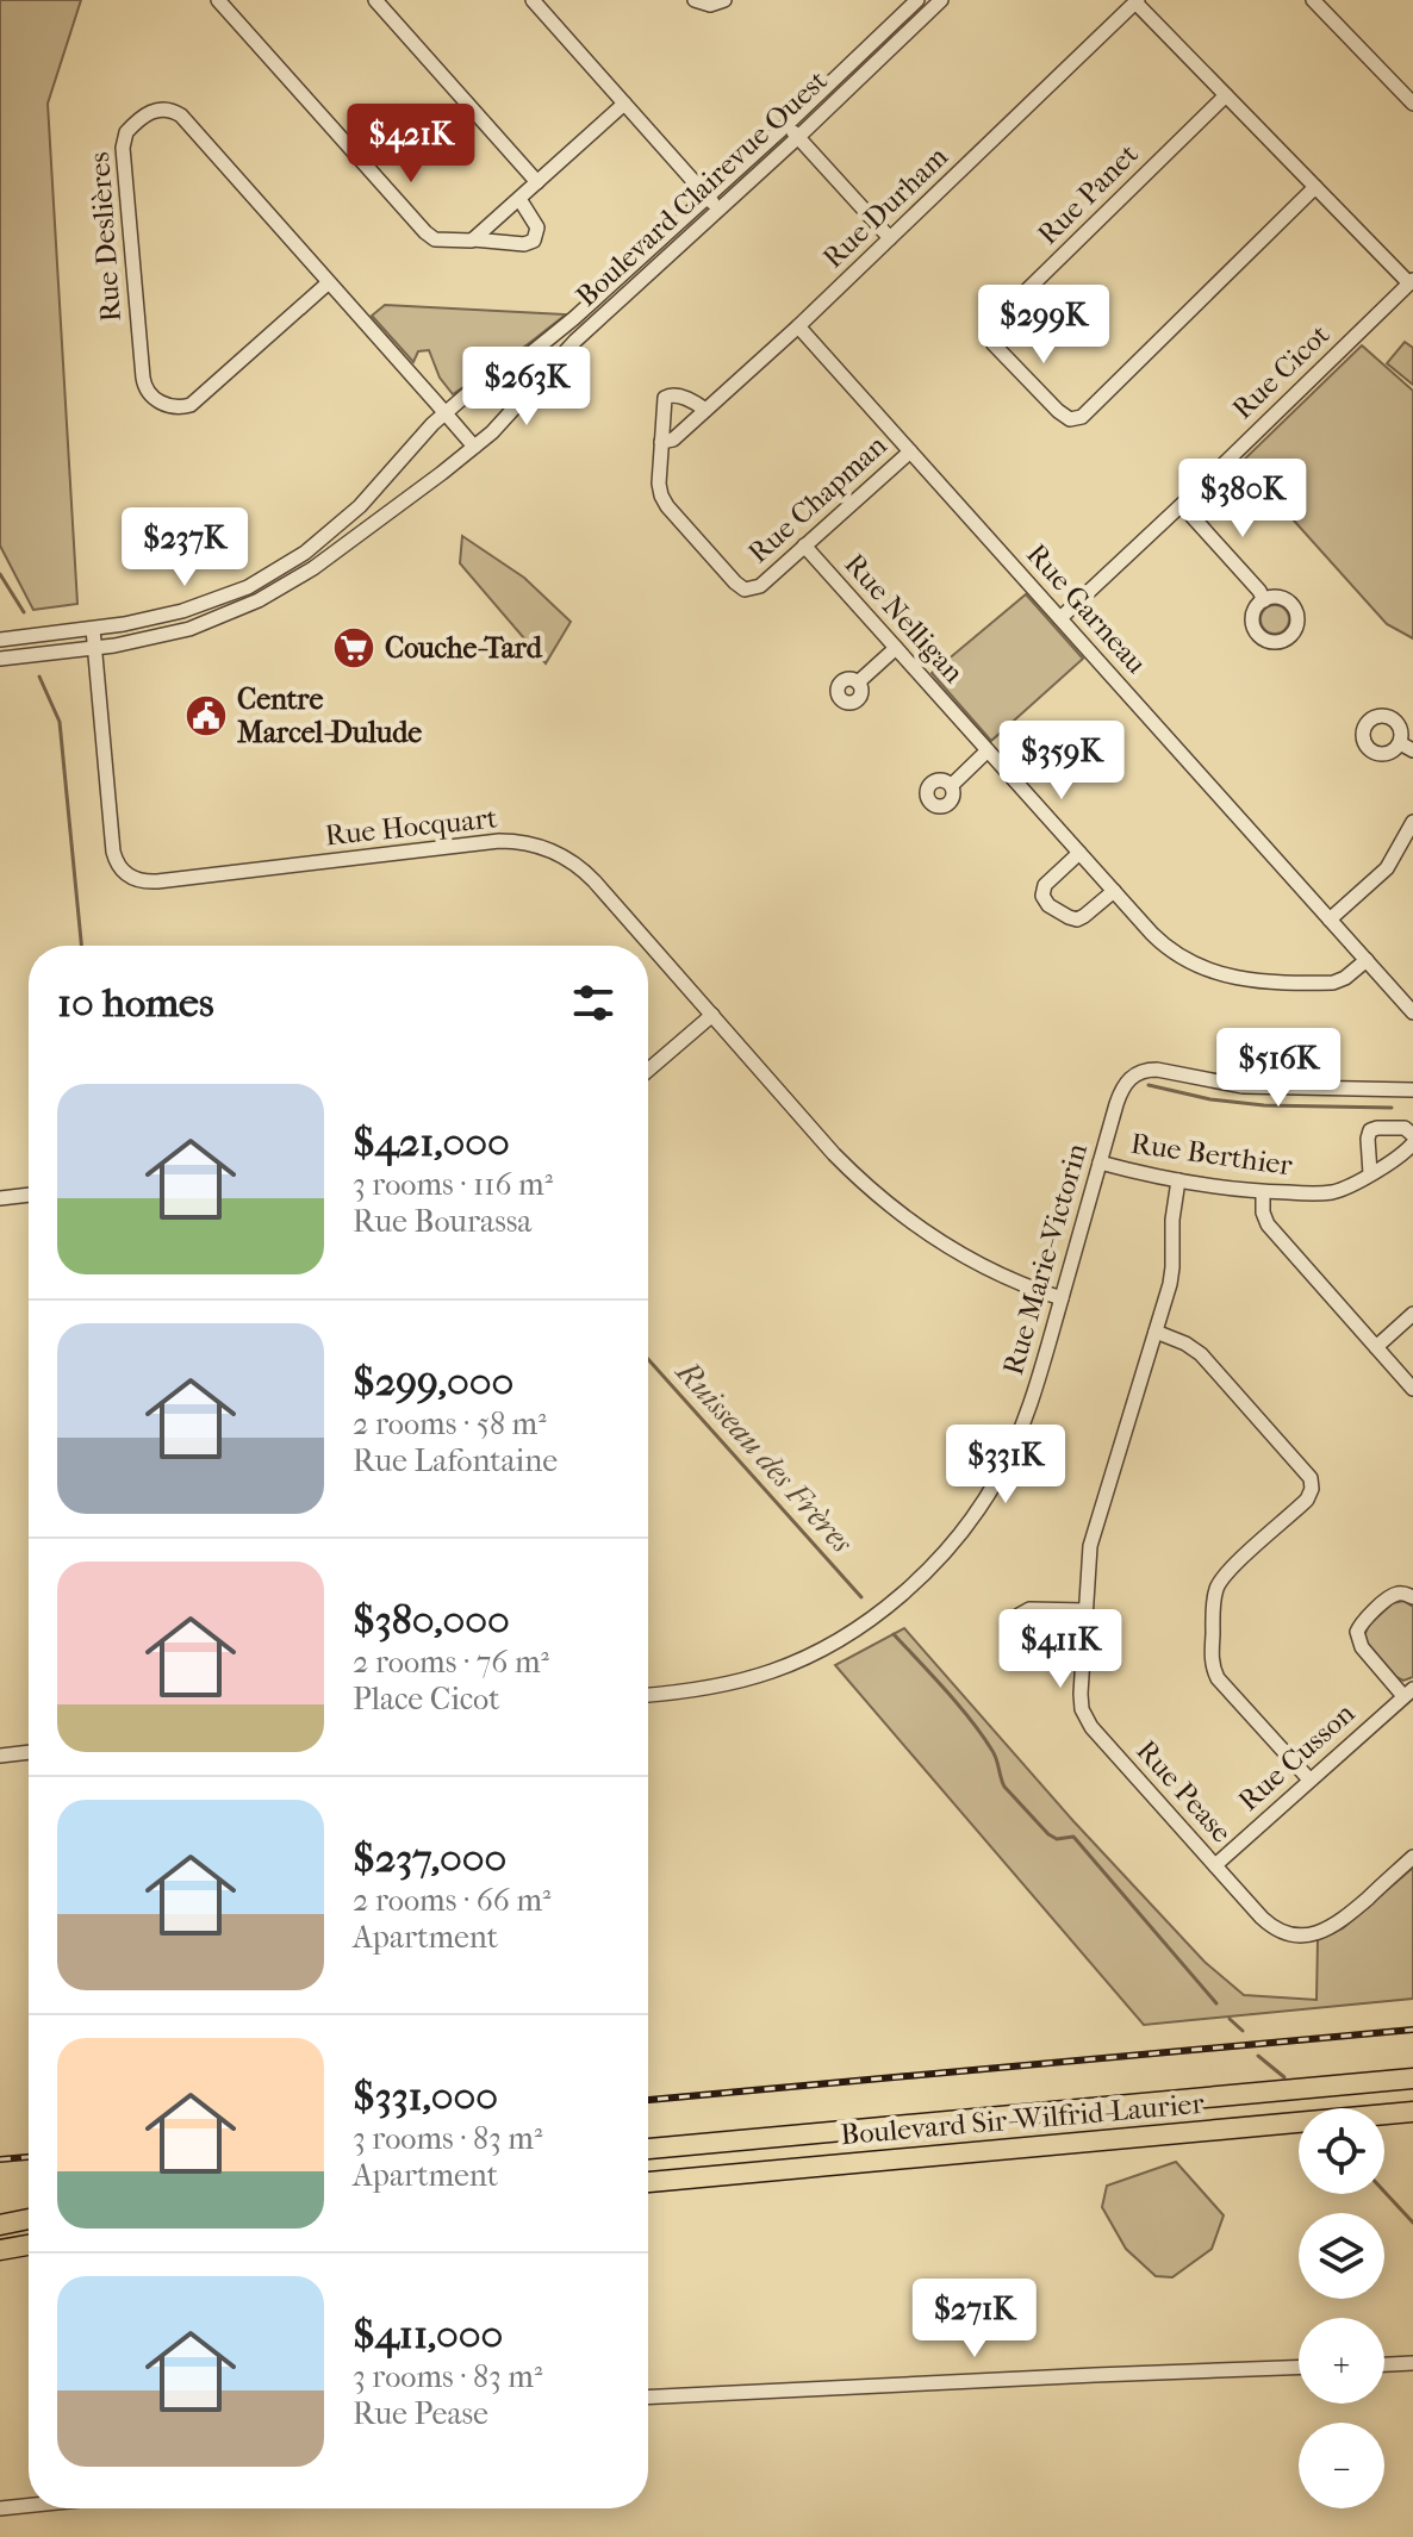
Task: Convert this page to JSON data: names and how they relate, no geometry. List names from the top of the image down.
{
  "streets": {
    "highway": ["Boulevard Sir-Wilfrid-Laurier"],
    "street": [
      "Boulevard Clairevue Ouest",
      "Rue Panet",
      "Rue Durham",
      "Rue Deslières",
      "Rue Cicot",
      "Rue Chapman",
      "Rue Garneau",
      "Rue Nelligan",
      "Rue Hocquart",
      "Rue Berthier",
      "Rue Marie-Victorin",
      "Rue Cusson",
      "Rue Pease"
    ]
  },
  "crossings": [
    ["Boulevard Clairevue Ouest", "Rue Deslières"],
    ["Boulevard Clairevue Ouest", "Rue Hocquart"],
    ["Rue Durham", "Rue Chapman"],
    ["Rue Durham", "Rue Garneau"],
    ["Rue Cicot", "Rue Garneau"],
    ["Rue Chapman", "Rue Garneau"],
    ["Rue Chapman", "Rue Nelligan"],
    ["Rue Garneau", "Rue Nelligan"],
    ["Rue Hocquart", "Rue Marie-Victorin"],
    ["Rue Berthier", "Rue Marie-Victorin"],
    ["Rue Berthier", "Rue Pease"],
    ["Rue Cusson", "Rue Pease"]
  ],
  "water": ["Ruisseau des Frères"],
  "places": {
    "supermarket": ["Couche-Tard"],
    "public building": ["Centre Marcel-Dulude"]
  },
  "page": {
    "price": [
      "$421K",
      "$299K",
      "$263K",
      "$380K",
      "$237K",
      "$359K",
      "$516K",
      "$331K",
      "$411K",
      "$271K"
    ],
    "heading": "10 homes",
    "list": [
      {
        "name": "$421,000",
        "note": "3 rooms · 116 m² · Rue Bourassa"
      },
      {
        "name": "$299,000",
        "note": "2 rooms · 58 m² · Rue Lafontaine"
      },
      {
        "name": "$380,000",
        "note": "2 rooms · 76 m² · Place Cicot"
      },
      {
        "name": "$237,000",
        "note": "2 rooms · 66 m² · Apartment"
      },
      {
        "name": "$331,000",
        "note": "3 rooms · 83 m² · Apartment"
      },
      {
        "name": "$411,000",
        "note": "3 rooms · 83 m² · Rue Pease"
      }
    ],
    "map_buttons": ["+", "−"]
  }
}
